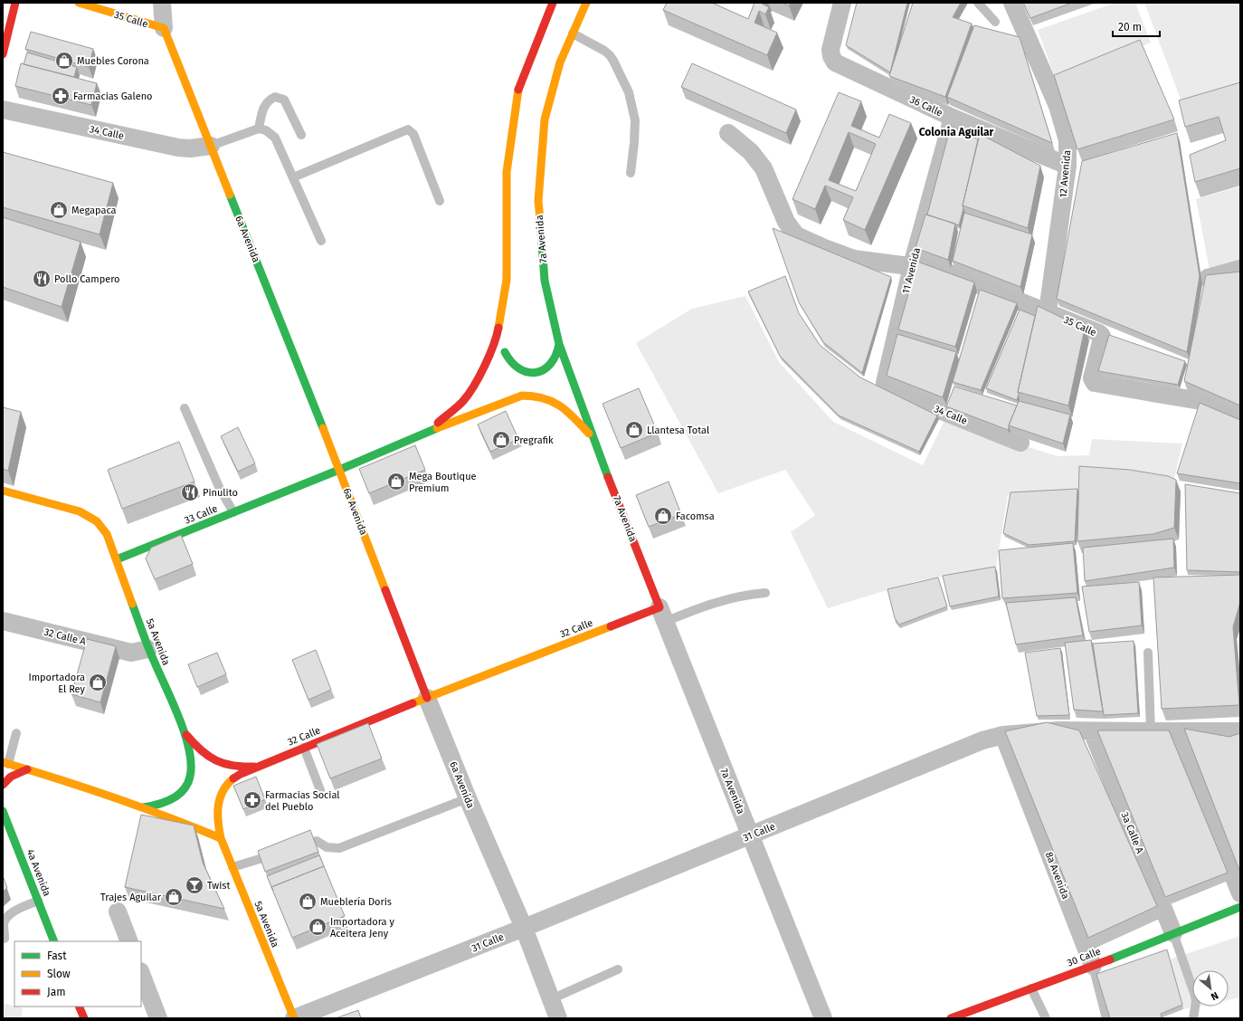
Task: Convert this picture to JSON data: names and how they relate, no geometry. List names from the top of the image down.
{
  "streets": {
    "main road": [
      "35 Calle",
      "6a Avenida",
      "7a Avenida",
      "33 Calle",
      "32 Calle",
      "5a Avenida",
      "4a Avenida",
      "30 Calle"
    ],
    "street": [
      "36 Calle",
      "34 Calle",
      "12 Avenida",
      "11 Avenida",
      "32 Calle A",
      "31 Calle",
      "3a Calle A",
      "8a Avenida"
    ]
  },
  "crossings": [
    ["35 Calle", "12 Avenida"],
    ["35 Calle", "6a Avenida"],
    ["35 Calle", "11 Avenida"],
    ["36 Calle", "12 Avenida"],
    ["36 Calle", "11 Avenida"],
    ["34 Calle", "6a Avenida"],
    ["34 Calle", "11 Avenida"],
    ["6a Avenida", "33 Calle"],
    ["6a Avenida", "32 Calle"],
    ["6a Avenida", "31 Calle"],
    ["7a Avenida", "33 Calle"],
    ["7a Avenida", "32 Calle"],
    ["7a Avenida", "31 Calle"],
    ["33 Calle", "5a Avenida"],
    ["32 Calle", "5a Avenida"],
    ["32 Calle A", "5a Avenida"],
    ["5a Avenida", "31 Calle"],
    ["31 Calle", "3a Calle A"],
    ["31 Calle", "8a Avenida"],
    ["3a Calle A", "30 Calle"],
    ["8a Avenida", "30 Calle"]
  ],
  "districts": ["Colonia Aguilar"],
  "places": {
    "shop": [
      "Muebles Corona",
      "Megapaca",
      "Llantesa Total",
      "Pregrafik",
      "Mega Boutique Premium",
      "Facomsa",
      "Importadora El Rey",
      "Trajes Aguilar",
      "Mueblería Doris",
      "Importadora y Aceitera Jeny"
    ],
    "pharmacy": ["Farmacias Galeno", "Farmacias Social del Pueblo"],
    "restaurant": ["Pollo Campero", "Pinulito"],
    "bar": ["Twist"]
  },
  "legend": ["Fast", "Slow", "Jam"],
  "scale_bar": "20 m",
  "north": "bottom right"
}
